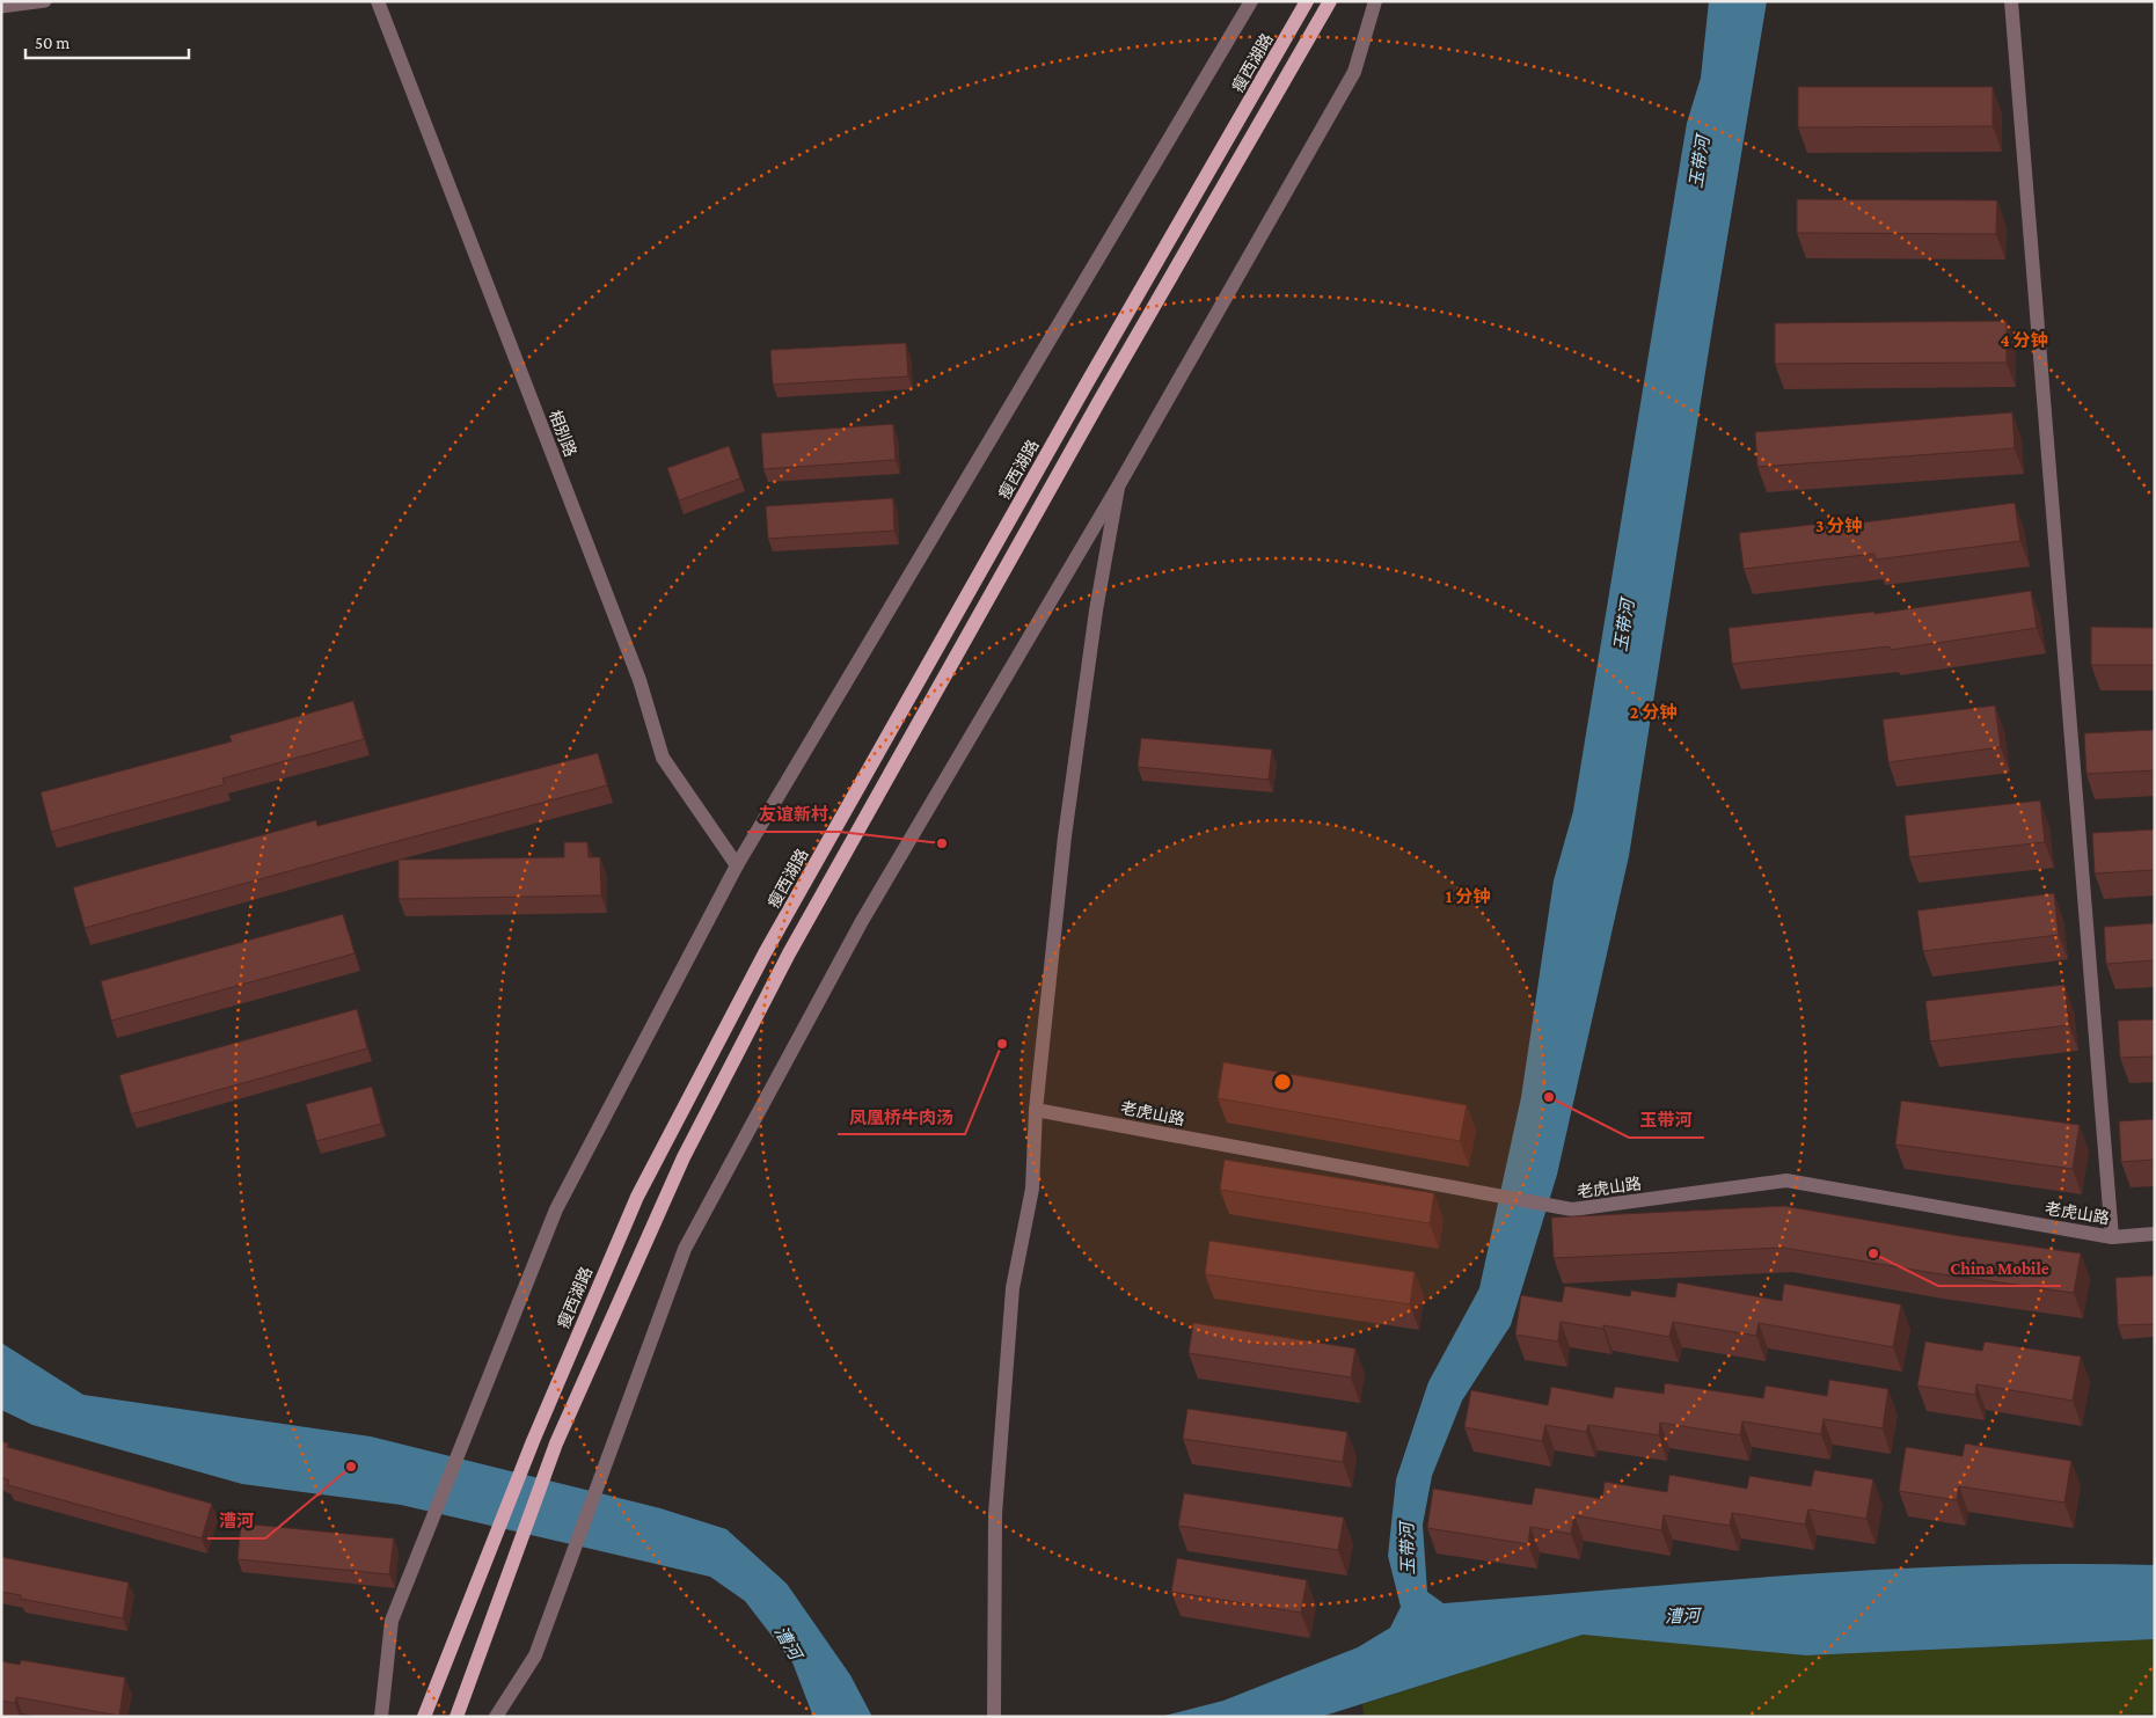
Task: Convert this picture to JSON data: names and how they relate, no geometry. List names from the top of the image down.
{
  "streets": {
    "main road": ["瘦西湖路"],
    "street": ["相别路", "老虎山路"]
  },
  "water": ["玉带河", "漕河"],
  "places": [
    "友谊新村",
    "凤凰桥牛肉汤",
    "玉带河",
    "China Mobile",
    "漕河"
  ],
  "scale_bar": "50 m",
  "rings": [
    "4 分钟",
    "3 分钟",
    "2 分钟",
    "1 分钟"
  ]
}
